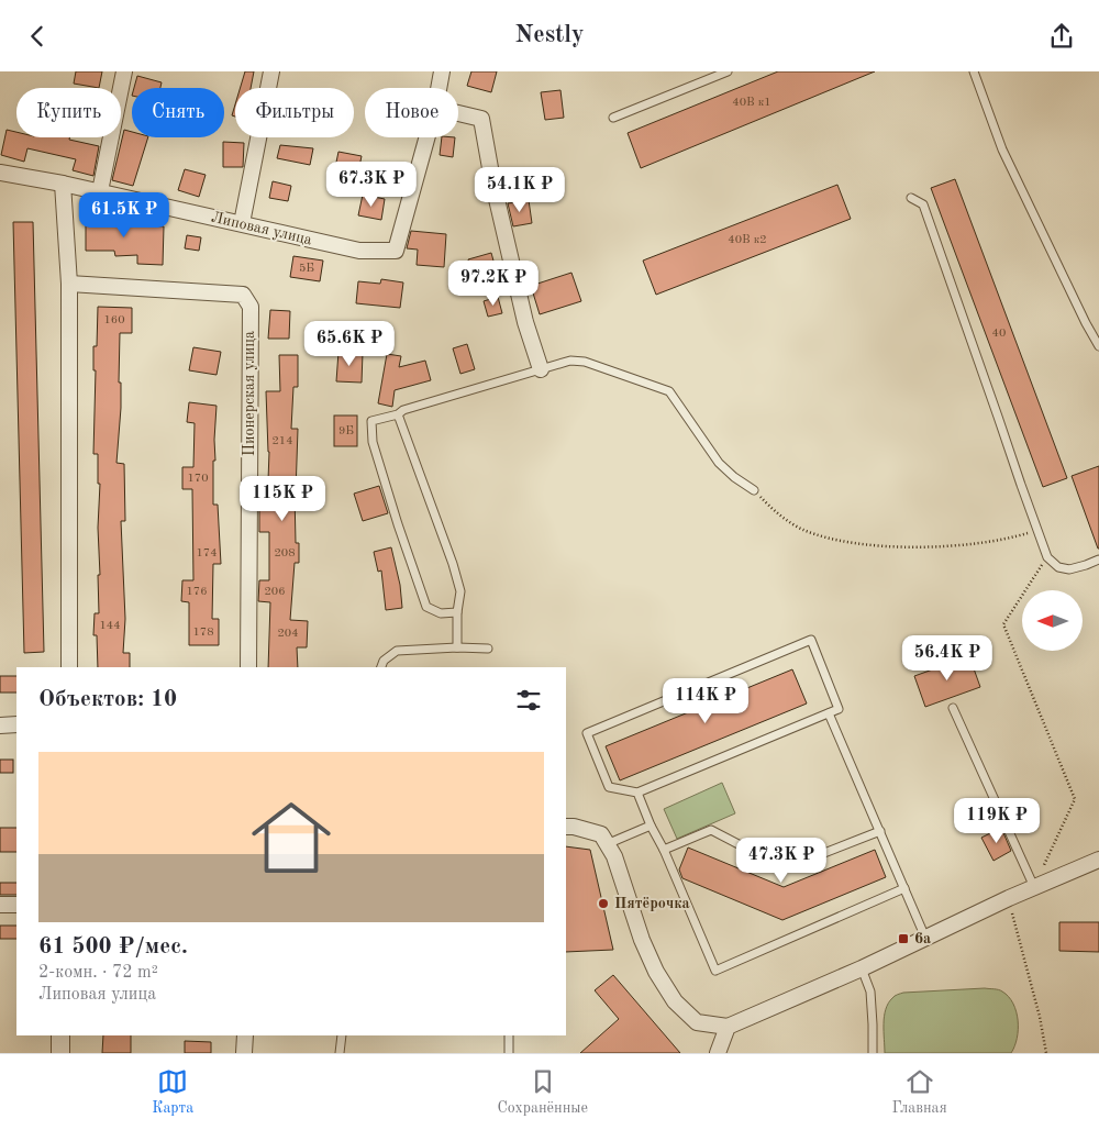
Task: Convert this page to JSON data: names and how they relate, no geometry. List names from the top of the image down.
{
  "streets": {
    "street": ["Липовая улица", "Пионерская улица"]
  },
  "places": {
    "other": ["Пятёрочка"],
    "transit": ["6а"]
  },
  "house_numbers": [
    "40В к1",
    "40В к2",
    "5Б",
    "160",
    "40",
    "9Б",
    "214",
    "170",
    "174",
    "208",
    "176",
    "206",
    "144",
    "178",
    "204"
  ],
  "north": "left",
  "page": {
    "header": "Nestly",
    "chip": [
      "Купить",
      "Снять",
      "Фильтры",
      "Новое"
    ],
    "price": [
      "67.3K ₽",
      "54.1K ₽",
      "61.5K ₽",
      "97.2K ₽",
      "65.6K ₽",
      "115K ₽",
      "56.4K ₽",
      "114K ₽",
      "119K ₽",
      "47.3K ₽"
    ],
    "heading": "Объектов: 10",
    "list": [
      {
        "name": "61 500 ₽/мес.",
        "note": "2-комн. · 72 m² · Липовая улица"
      }
    ],
    "tabs": ["Карта", "Сохранённые", "Главная"]
  }
}
